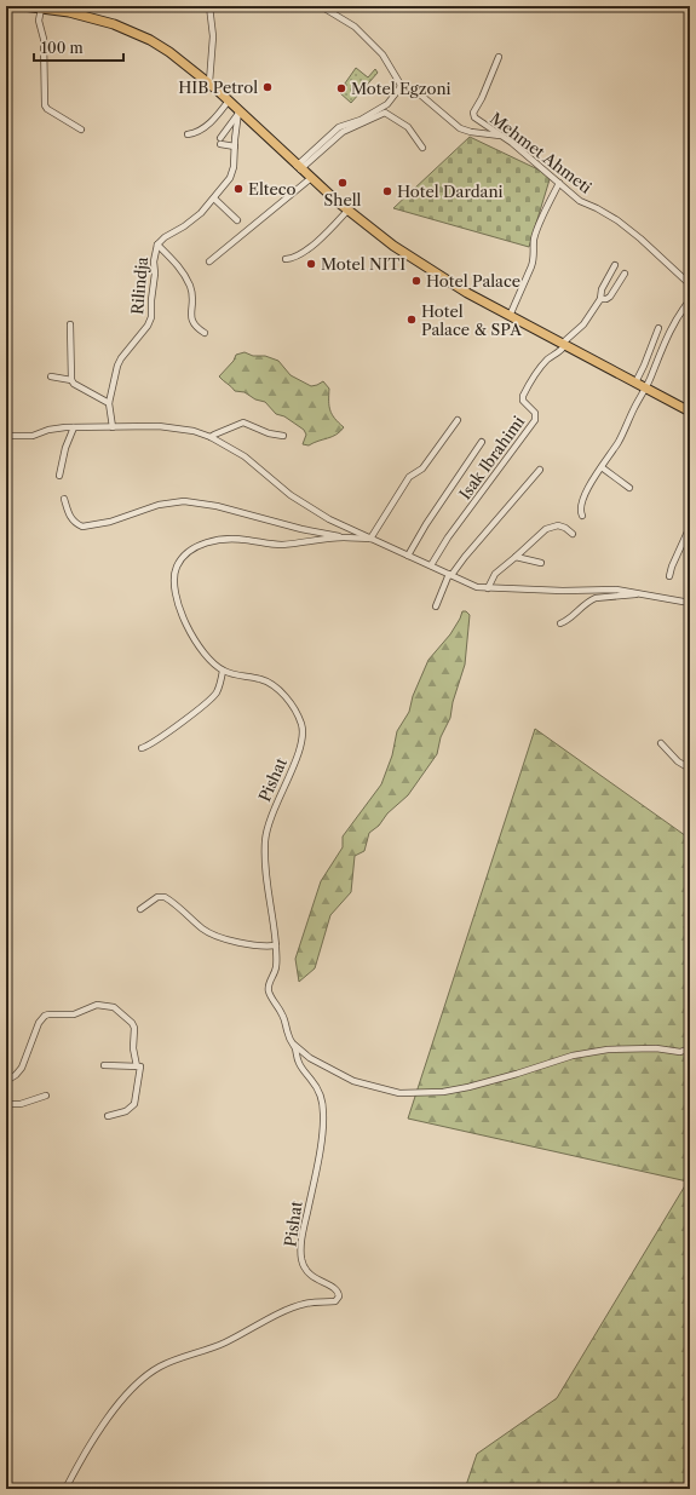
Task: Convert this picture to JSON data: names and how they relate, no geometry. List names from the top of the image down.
{
  "streets": {
    "street": [
      "Mehmet Ahmeti",
      "Rilindja",
      "Isak Ibrahimi",
      "Pishat"
    ]
  },
  "places": [
    "HIB Petrol",
    "Motel Egzoni",
    "Shell",
    "Elteco",
    "Hotel Dardani",
    "Motel NITI",
    "Hotel Palace",
    "Hotel Palace & SPA"
  ],
  "scale_bar": "100 m"
}
